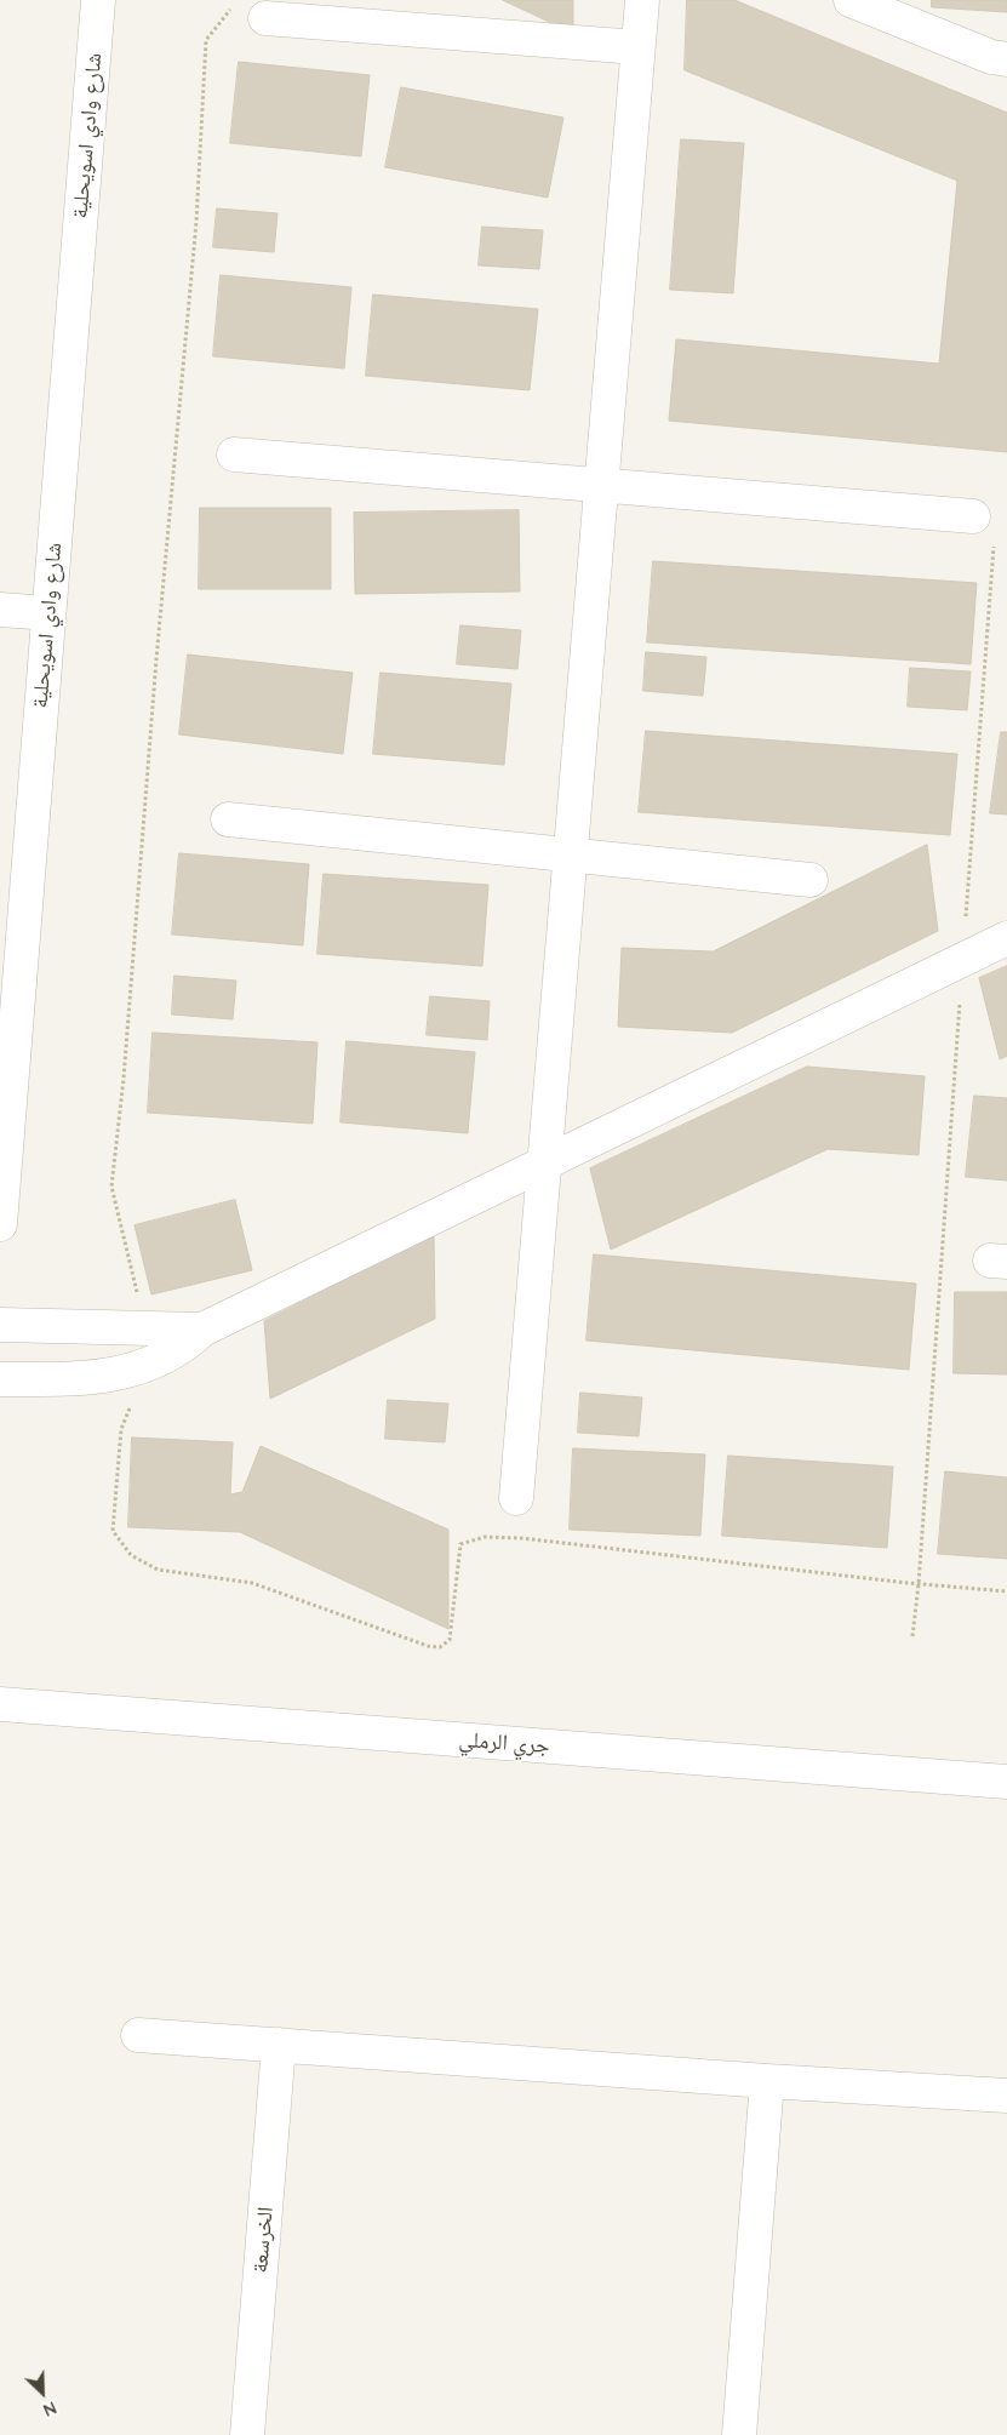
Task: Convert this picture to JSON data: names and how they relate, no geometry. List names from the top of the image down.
{
  "streets": {
    "street": ["شارع وادي اسويحلية", "جري الرملي", "الخرسعة"]
  },
  "north": "bottom right"
}
